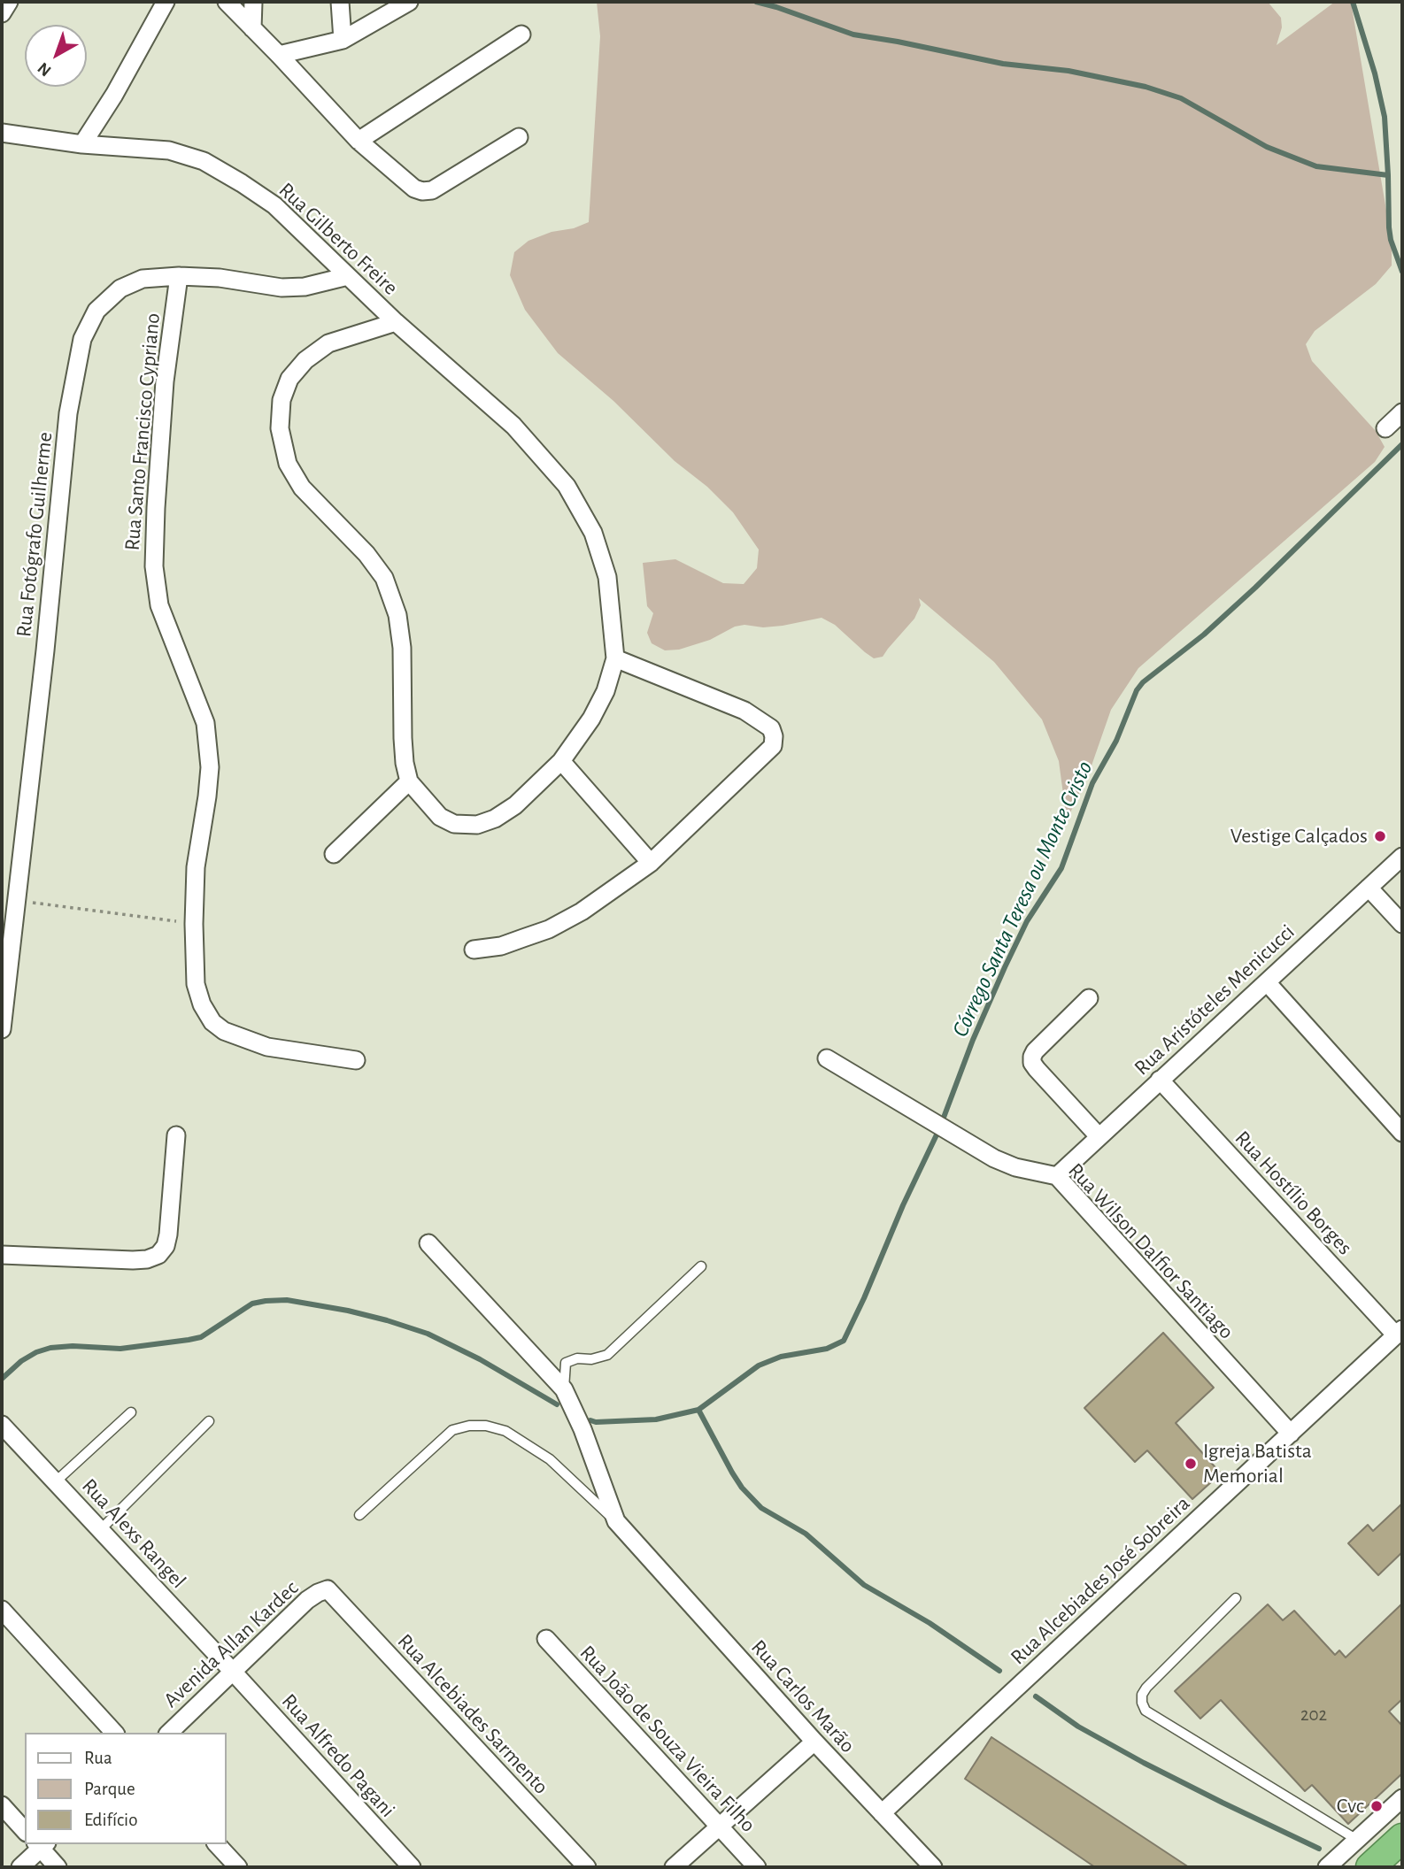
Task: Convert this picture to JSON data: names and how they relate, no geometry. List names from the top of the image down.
{
  "streets": {
    "street": [
      "Rua Gilberto Freire",
      "Rua Santo Francisco Cypriano",
      "Rua Fotógrafo Guilherme",
      "Rua Aristóteles Menicucci",
      "Rua Hostílio Borges",
      "Rua Wilson Dalfior Santiago",
      "Rua Alexs Rangel",
      "Rua Alcebiades José Sobreira",
      "Avenida Allan Kardec",
      "Rua Carlos Marão",
      "Rua Alcebiades Sarmento",
      "Rua João de Souza Vieira Filho",
      "Rua Alfredo Pagani"
    ]
  },
  "crossings": [
    ["Rua Gilberto Freire", "Rua Fotógrafo Guilherme"],
    ["Rua Santo Francisco Cypriano", "Rua Fotógrafo Guilherme"],
    ["Rua Aristóteles Menicucci", "Rua Hostílio Borges"],
    ["Rua Aristóteles Menicucci", "Rua Wilson Dalfior Santiago"],
    ["Rua Hostílio Borges", "Rua Alcebiades José Sobreira"],
    ["Rua Wilson Dalfior Santiago", "Rua Alcebiades José Sobreira"],
    ["Rua Alexs Rangel", "Avenida Allan Kardec"],
    ["Rua Alexs Rangel", "Rua Alfredo Pagani"],
    ["Rua Alcebiades José Sobreira", "Rua Carlos Marão"],
    ["Avenida Allan Kardec", "Rua Alcebiades Sarmento"],
    ["Avenida Allan Kardec", "Rua Alfredo Pagani"]
  ],
  "water": ["Córrego Santa Teresa ou Monte Cristo"],
  "places": ["Vestige Calçados", "Igreja Batista Memorial", "Cvc"],
  "house_numbers": ["202"],
  "legend": ["Rua", "Parque", "Edifício"],
  "north": "bottom left"
}
